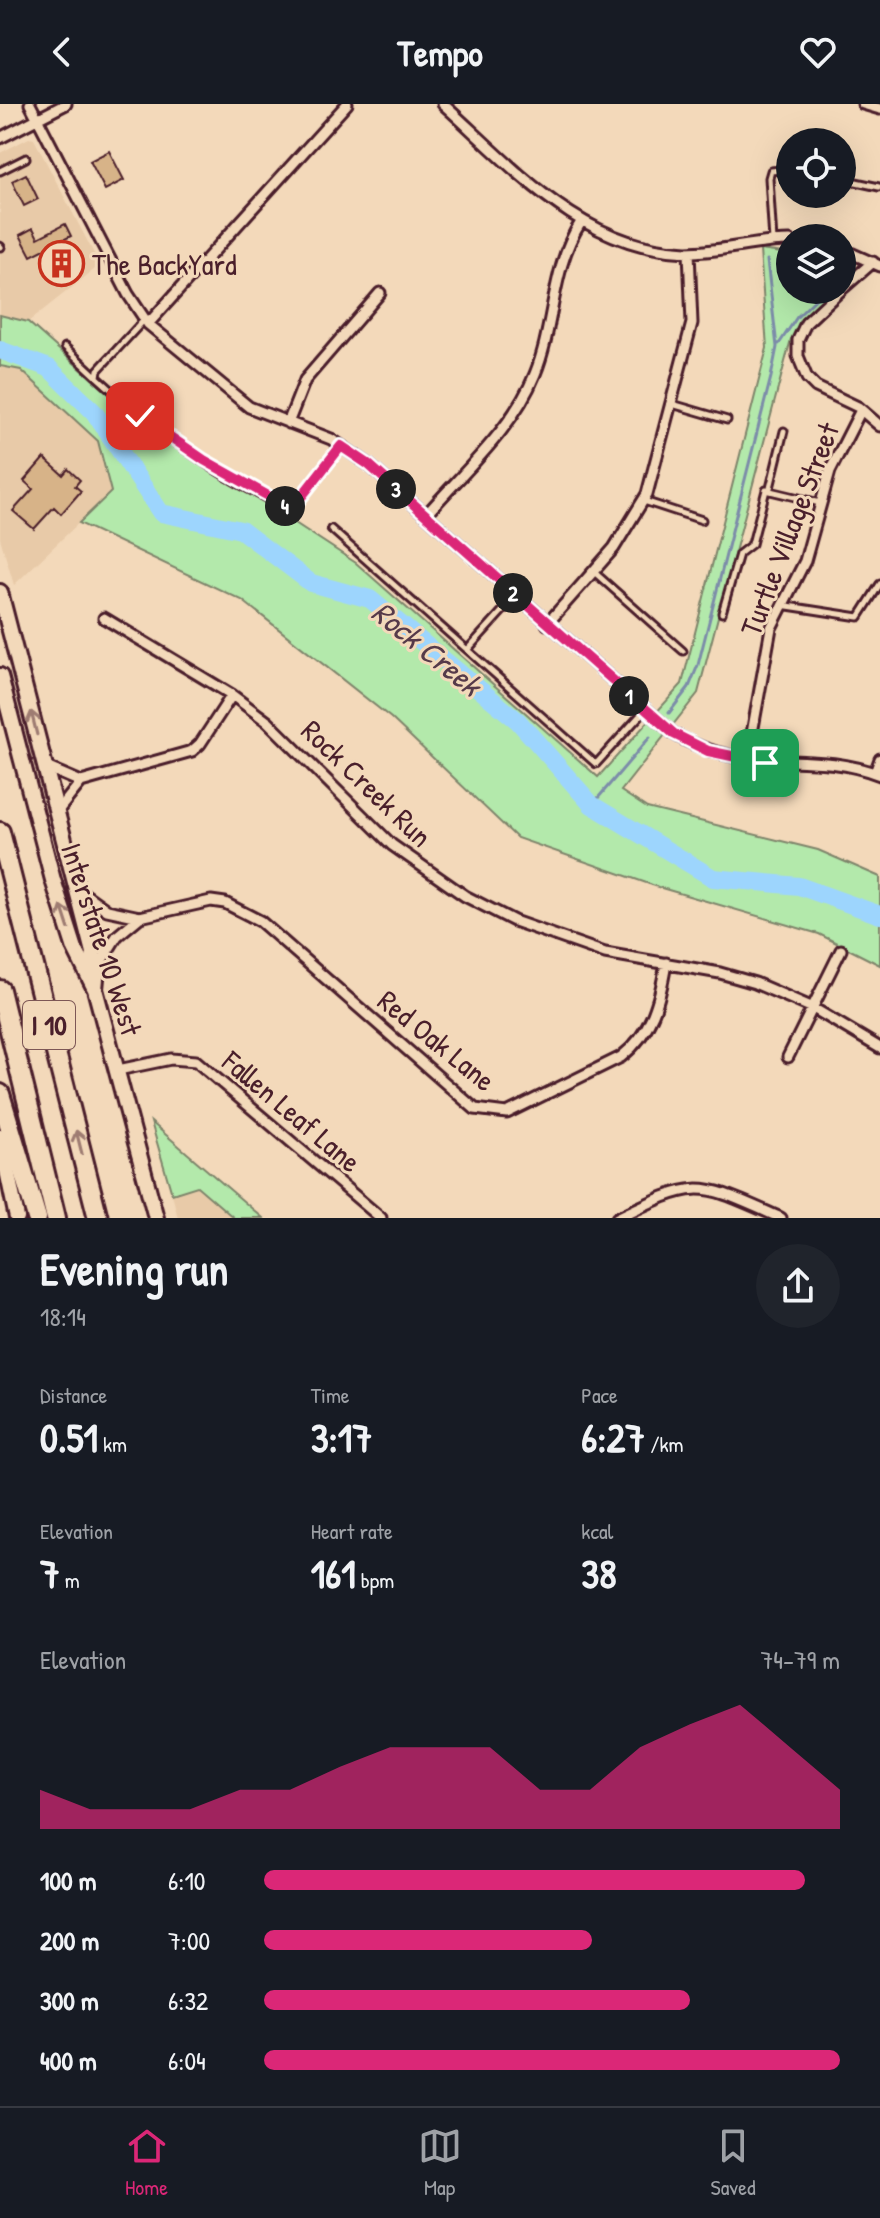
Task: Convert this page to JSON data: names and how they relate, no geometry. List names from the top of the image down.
{
  "streets": {
    "highway": ["I 10"],
    "main road": ["Interstate 10 West"],
    "street": [
      "Turtle Village Street",
      "Rock Creek Run",
      "Red Oak Lane",
      "Fallen Leaf Lane"
    ]
  },
  "crossings": [
    ["Rock Creek Run", "Red Oak Lane"],
    ["Interstate 10 West", "Fallen Leaf Lane"]
  ],
  "water": ["Rock Creek"],
  "places": {
    "building": ["The BackYard"]
  },
  "page": {
    "header": "Tempo",
    "pins": [
      "3",
      "4",
      "2",
      "1"
    ],
    "heading": ["Evening run", "18:14"],
    "stats": [
      ["Distance", "0.51 km"],
      ["Time", "3:17"],
      ["Pace", "6:27 /km"],
      ["Elevation", "7 m"],
      ["Heart rate", "161 bpm"],
      ["kcal", "38"]
    ],
    "chart": ["Elevation", "74–79 m"],
    "list": [
      {
        "name": "100 m",
        "note": "6:10"
      },
      {
        "name": "200 m",
        "note": "7:00"
      },
      {
        "name": "300 m",
        "note": "6:32"
      },
      {
        "name": "400 m",
        "note": "6:04"
      }
    ],
    "tabs": ["Home", "Map", "Saved"]
  }
}
